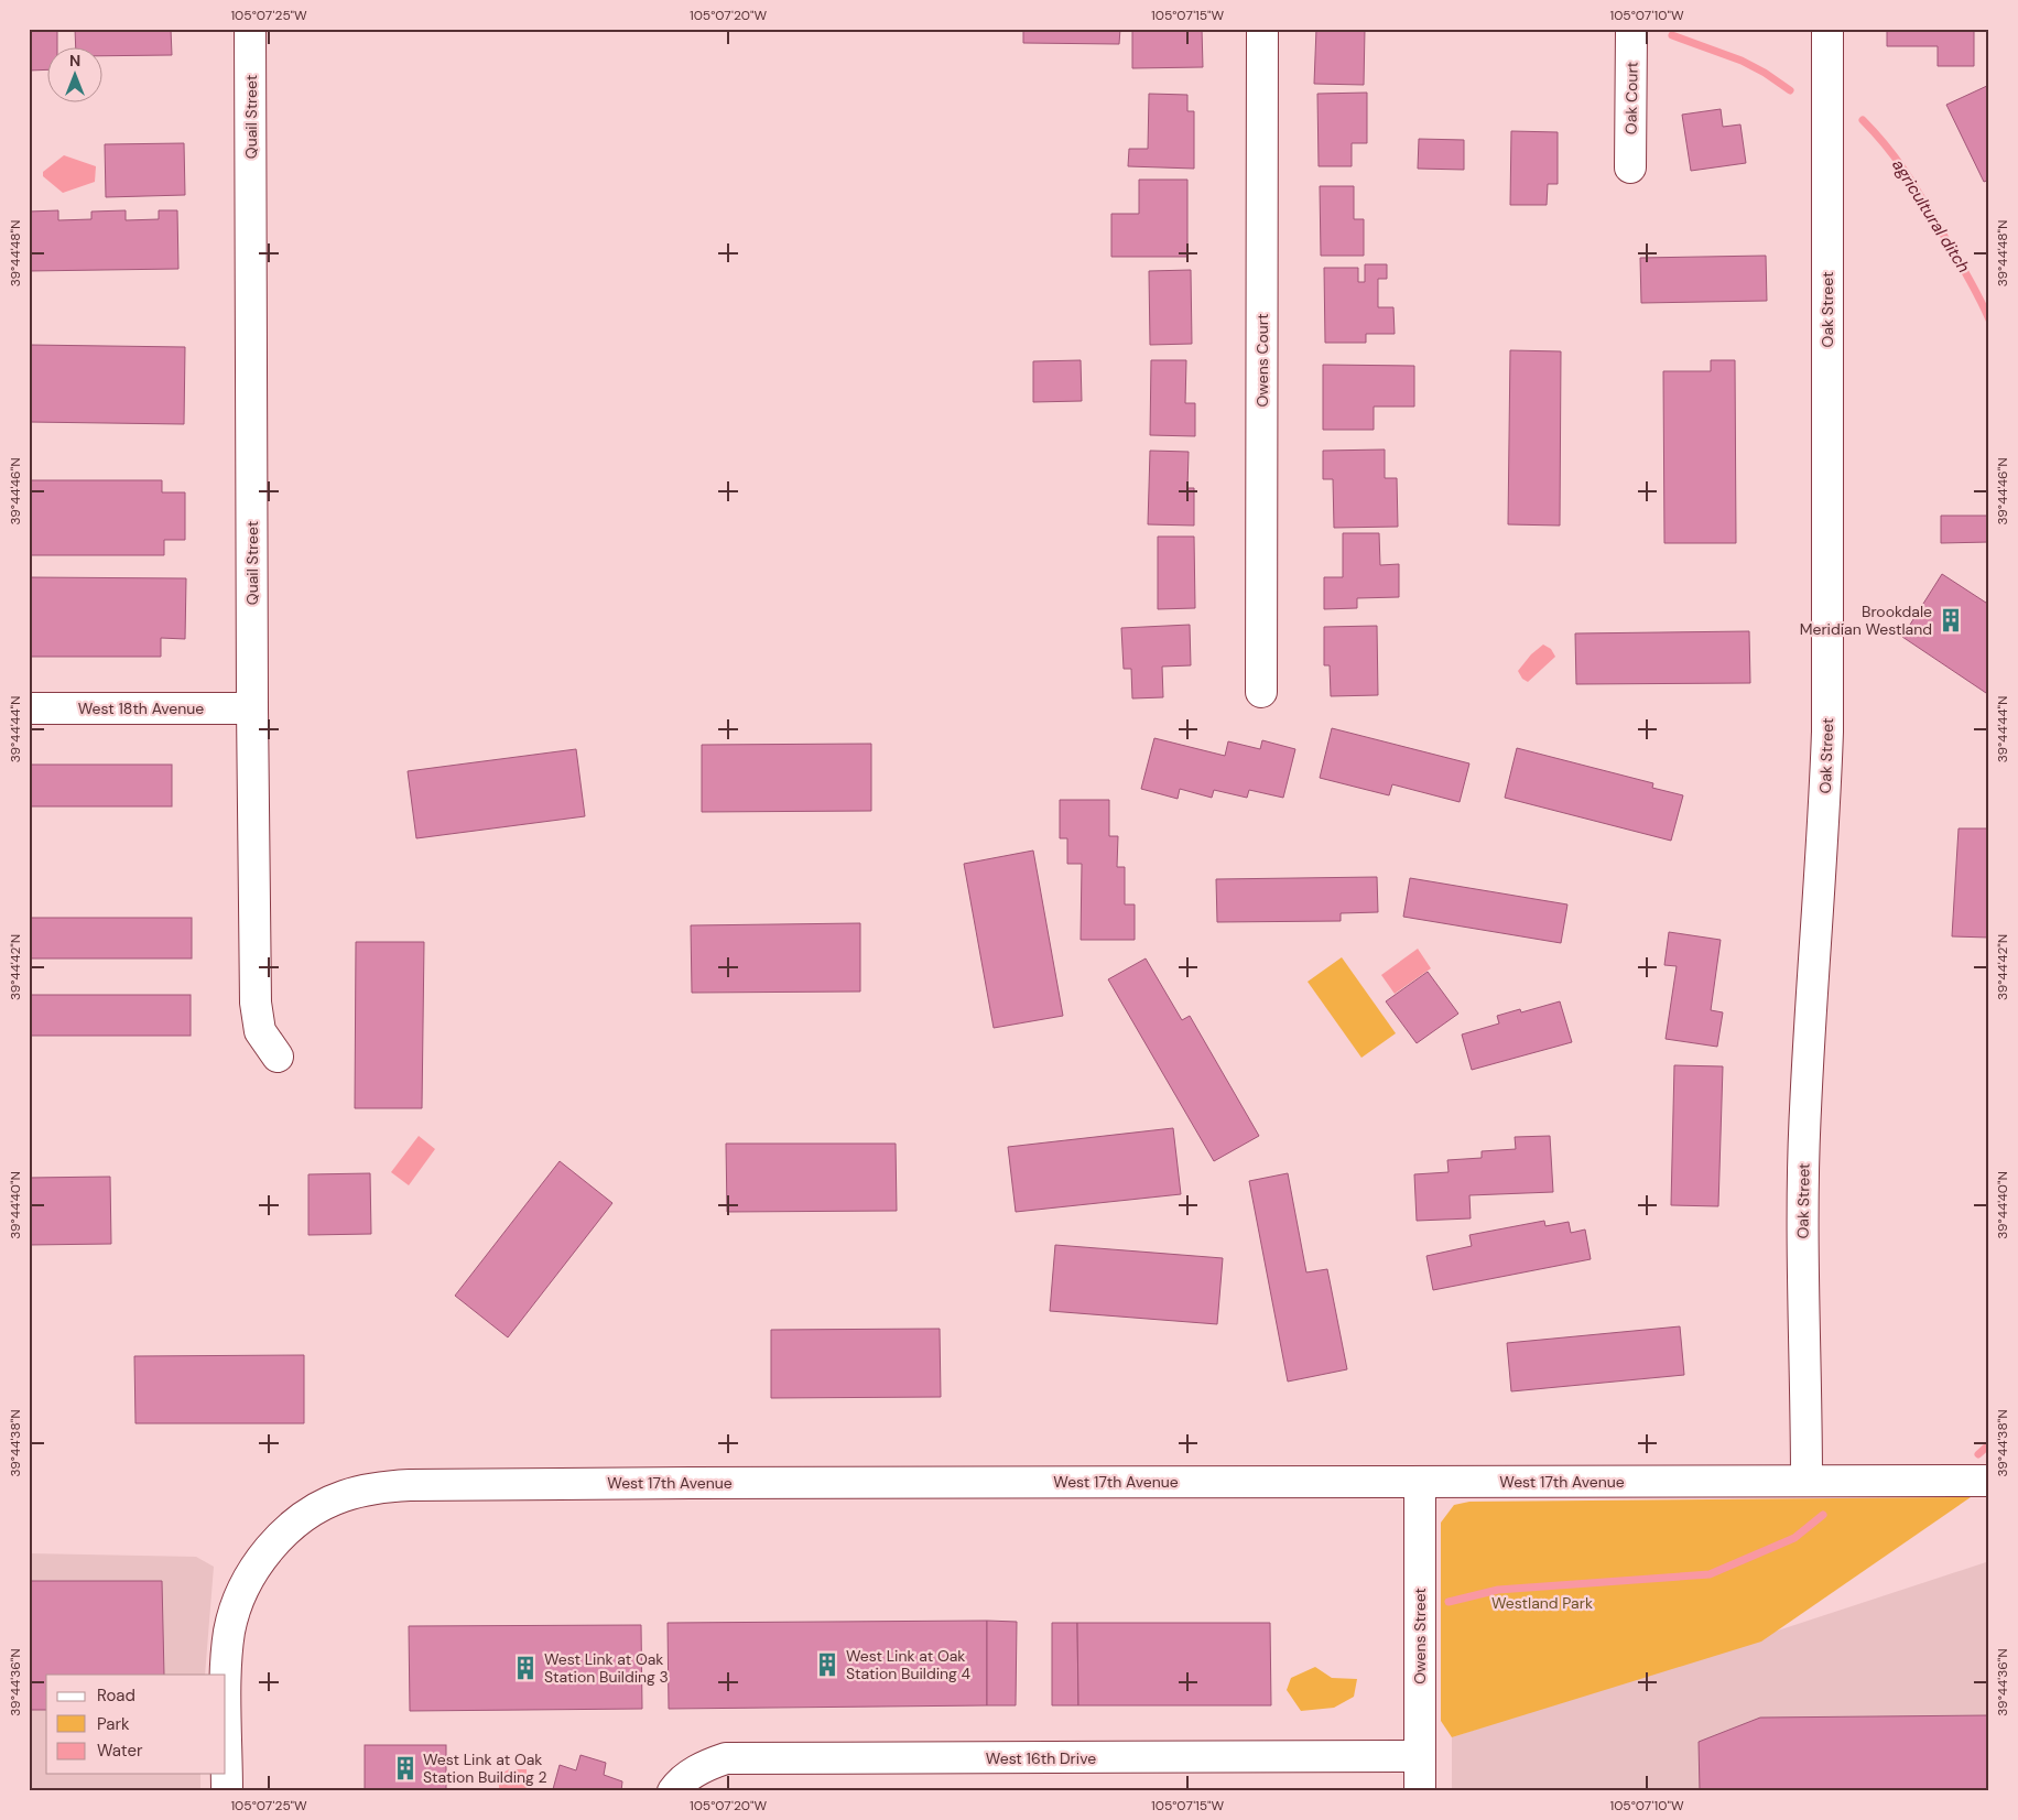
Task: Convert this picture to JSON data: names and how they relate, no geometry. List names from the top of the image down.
{
  "streets": {
    "street": [
      "Oak Court",
      "Quail Street",
      "Oak Street",
      "Owens Court",
      "West 18th Avenue",
      "West 17th Avenue",
      "Owens Street",
      "West 16th Drive"
    ]
  },
  "crossings": [
    ["Quail Street", "West 18th Avenue"],
    ["Oak Street", "West 17th Avenue"],
    ["West 17th Avenue", "Owens Street"],
    ["Owens Street", "West 16th Drive"]
  ],
  "water": ["agricultural ditch"],
  "parks": ["Westland Park"],
  "places": {
    "building": [
      "Brookdale Meridian Westland",
      "West Link at Oak Station Building 4",
      "West Link at Oak Station Building 3",
      "West Link at Oak Station Building 2"
    ]
  },
  "legend": ["Road", "Park", "Water"],
  "north": "top",
  "coordinates": [
    "105°07'25\"W",
    "105°07'20\"W",
    "105°07'15\"W",
    "105°07'10\"W",
    "39°44'48\"N",
    "39°44'46\"N",
    "39°44'44\"N",
    "39°44'42\"N",
    "39°44'40\"N",
    "39°44'38\"N",
    "39°44'36\"N"
  ]
}
